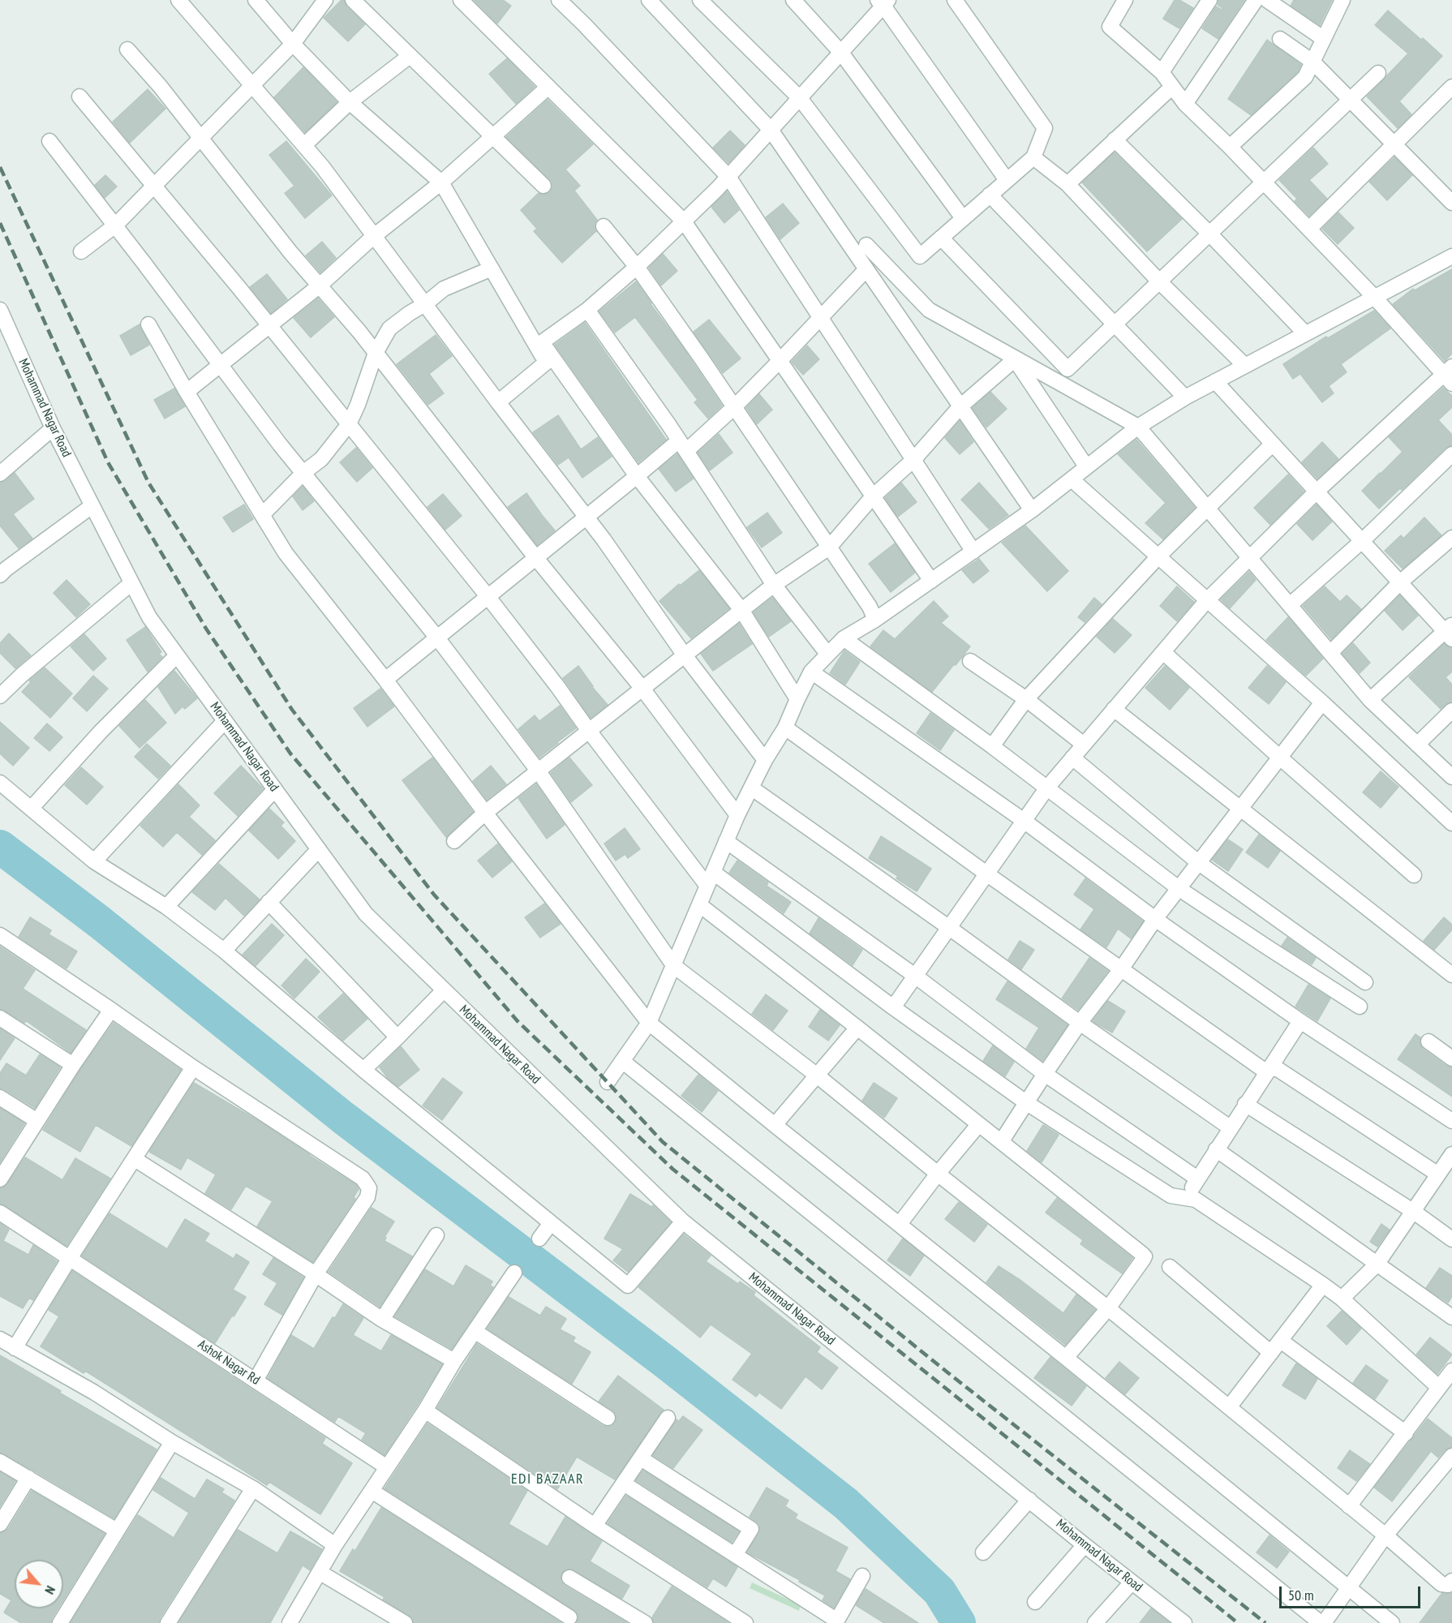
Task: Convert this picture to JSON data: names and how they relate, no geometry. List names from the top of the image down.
{
  "streets": {
    "street": ["Mohammad Nagar Road", "Ashok Nagar Rd"]
  },
  "districts": ["EDI BAZAAR"],
  "scale_bar": "50 m",
  "north": "bottom right"
}
